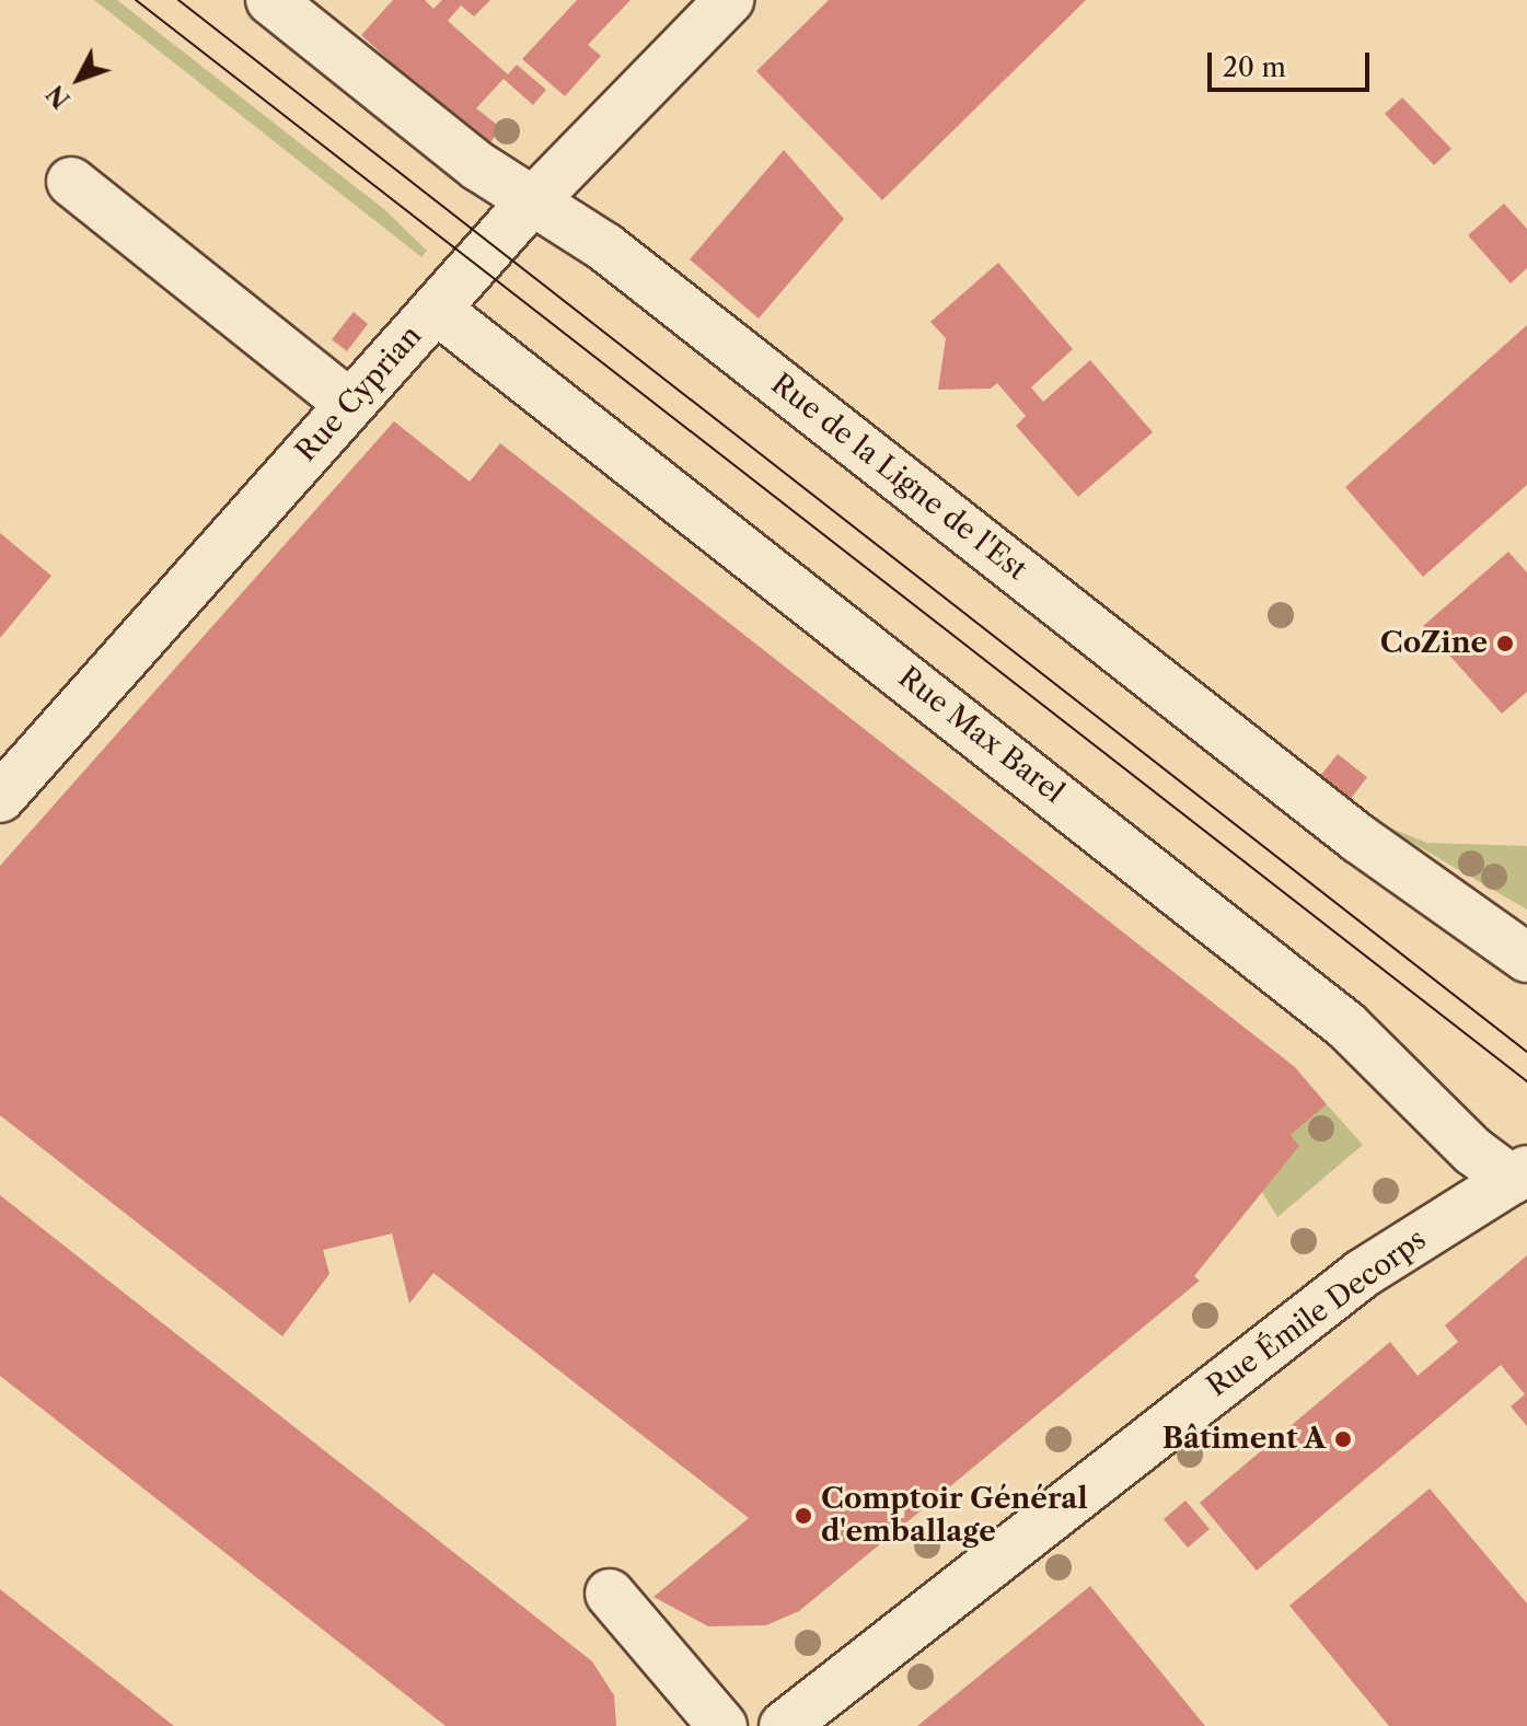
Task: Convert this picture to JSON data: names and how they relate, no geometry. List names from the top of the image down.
{
  "streets": {
    "street": [
      "Rue Cyprian",
      "Rue de la Ligne de l'Est",
      "Rue Max Barel",
      "Rue Émile Decorps"
    ]
  },
  "crossings": [
    ["Rue Cyprian", "Rue de la Ligne de l'Est"],
    ["Rue Cyprian", "Rue Max Barel"],
    ["Rue Max Barel", "Rue Émile Decorps"]
  ],
  "places": ["CoZine", "Bâtiment A", "Comptoir Général d'emballage"],
  "scale_bar": "20 m",
  "north": "bottom left"
}
